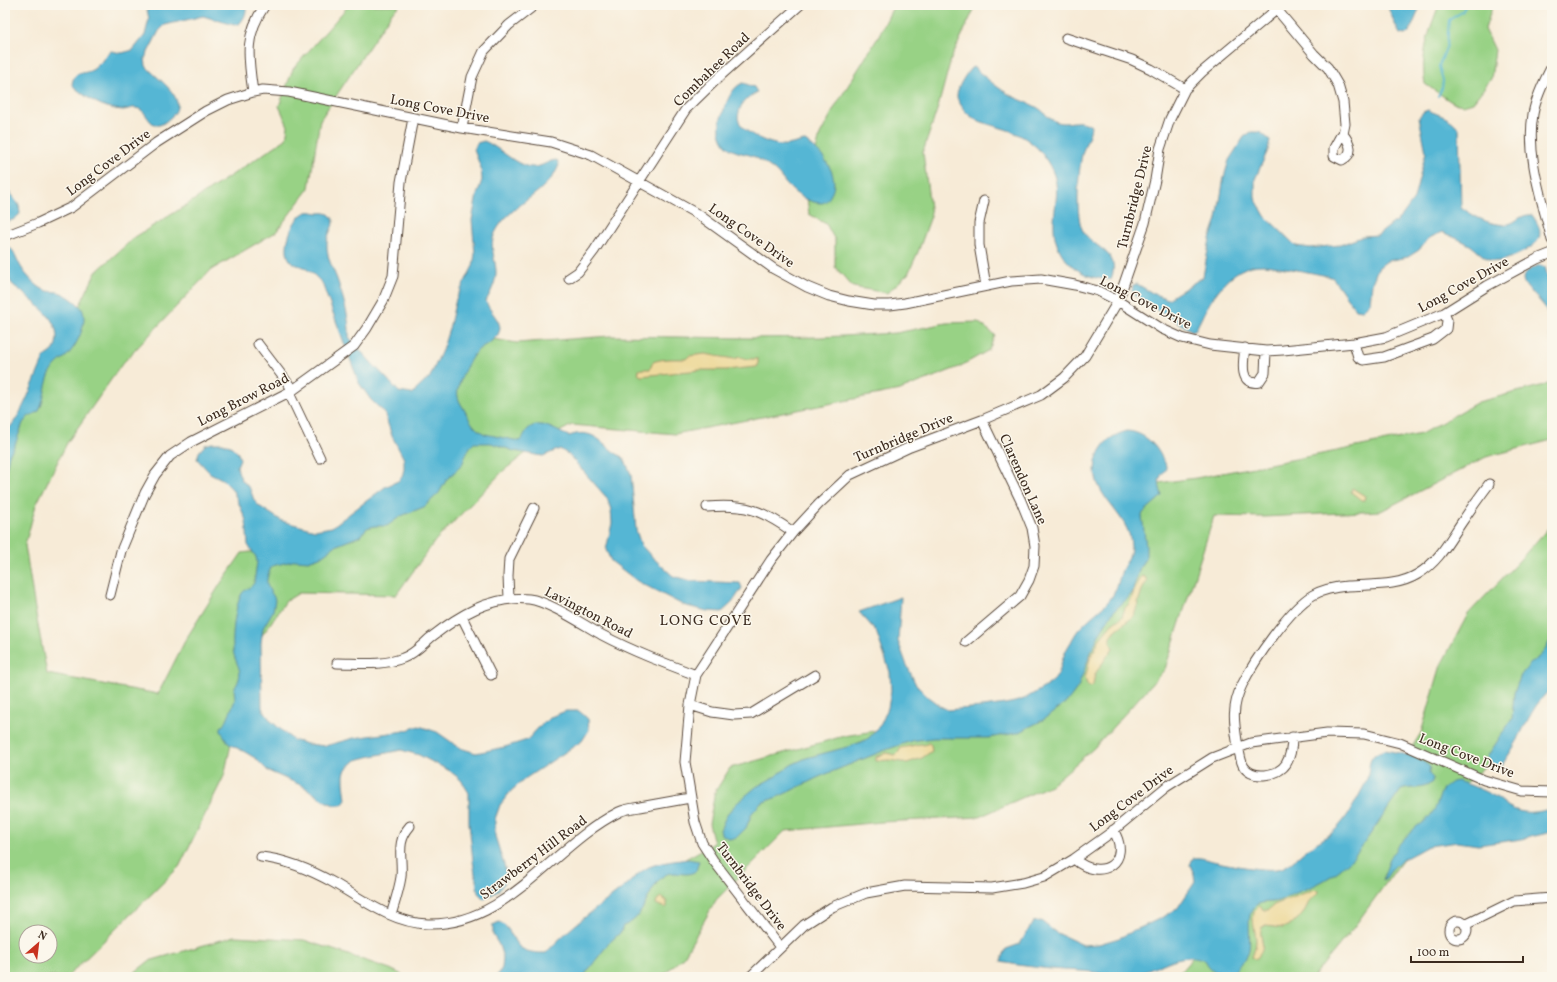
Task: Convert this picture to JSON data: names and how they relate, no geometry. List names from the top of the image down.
{
  "streets": {
    "street": [
      "Combahee Road",
      "Long Cove Drive",
      "Turnbridge Drive",
      "Long Brow Road",
      "Clarendon Lane",
      "Lavington Road",
      "Strawberry Hill Road"
    ]
  },
  "crossings": [
    ["Combahee Road", "Long Cove Drive"],
    ["Long Cove Drive", "Turnbridge Drive"],
    ["Long Cove Drive", "Long Brow Road"],
    ["Turnbridge Drive", "Clarendon Lane"],
    ["Turnbridge Drive", "Lavington Road"],
    ["Turnbridge Drive", "Strawberry Hill Road"]
  ],
  "districts": ["LONG COVE"],
  "scale_bar": "100 m",
  "north": "top right"
}
